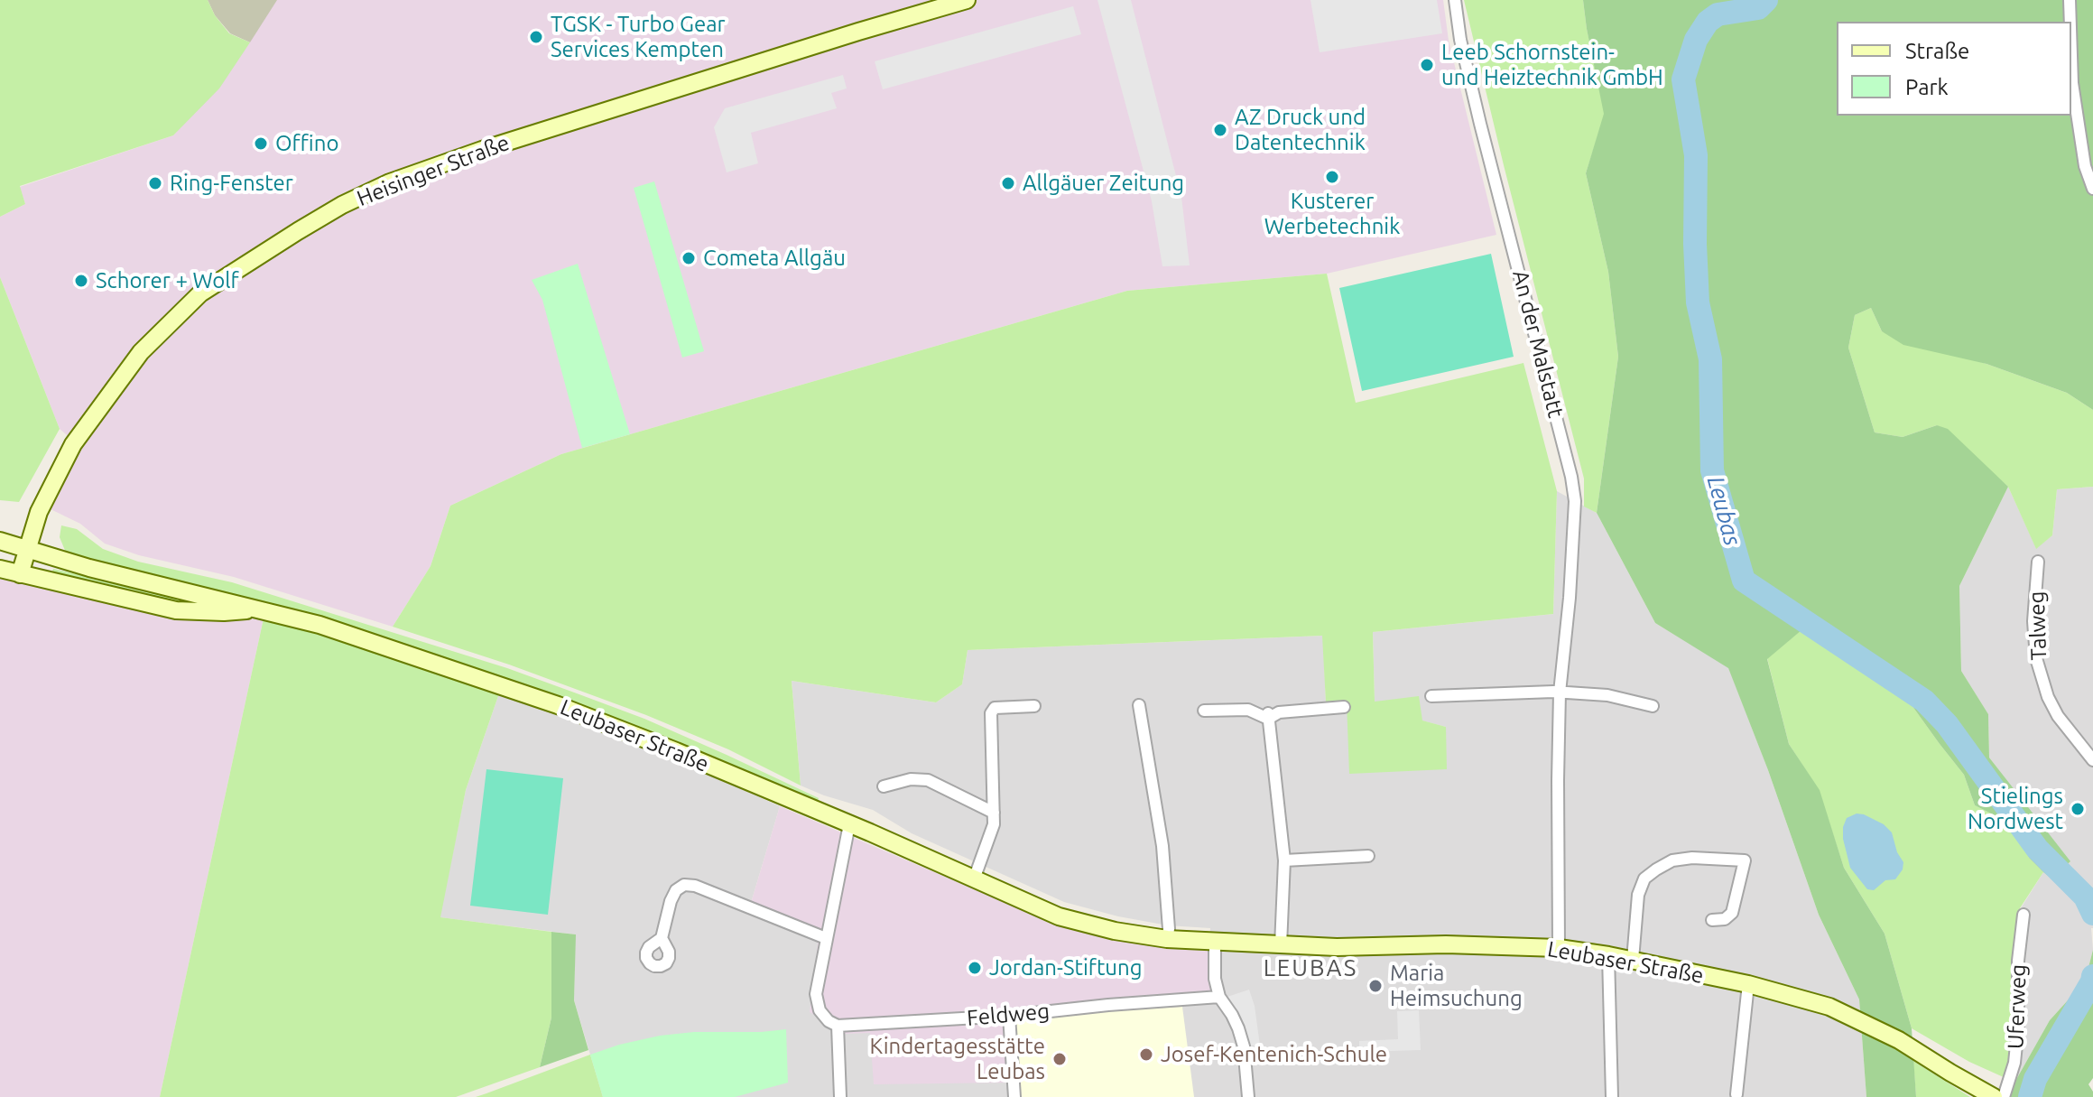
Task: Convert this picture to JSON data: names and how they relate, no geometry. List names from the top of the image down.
{
  "streets": {
    "main road": ["Heisinger Straße", "Leubaser Straße"],
    "street": [
      "An der Malstatt",
      "Talweg",
      "Uferweg",
      "Feldweg"
    ]
  },
  "crossings": [
    ["Heisinger Straße", "Leubaser Straße"],
    ["An der Malstatt", "Leubaser Straße"]
  ],
  "districts": ["LEUBAS"],
  "water": ["Leubas"],
  "places": [
    "TGSK - Turbo Gear Services Kempten",
    "Leeb Schornstein- und Heiztechnik GmbH",
    "AZ Druck und Datentechnik",
    "Offino",
    "Kusterer Werbetechnik",
    "Ring-Fenster",
    "Allgäuer Zeitung",
    "Cometa Allgäu",
    "Schorer + Wolf",
    "Stielings Nordwest",
    "Jordan-Stiftung",
    "Maria Heimsuchung",
    "Josef-Kentenich-Schule",
    "Kindertagesstätte Leubas"
  ],
  "legend": ["Straße", "Park"]
}
